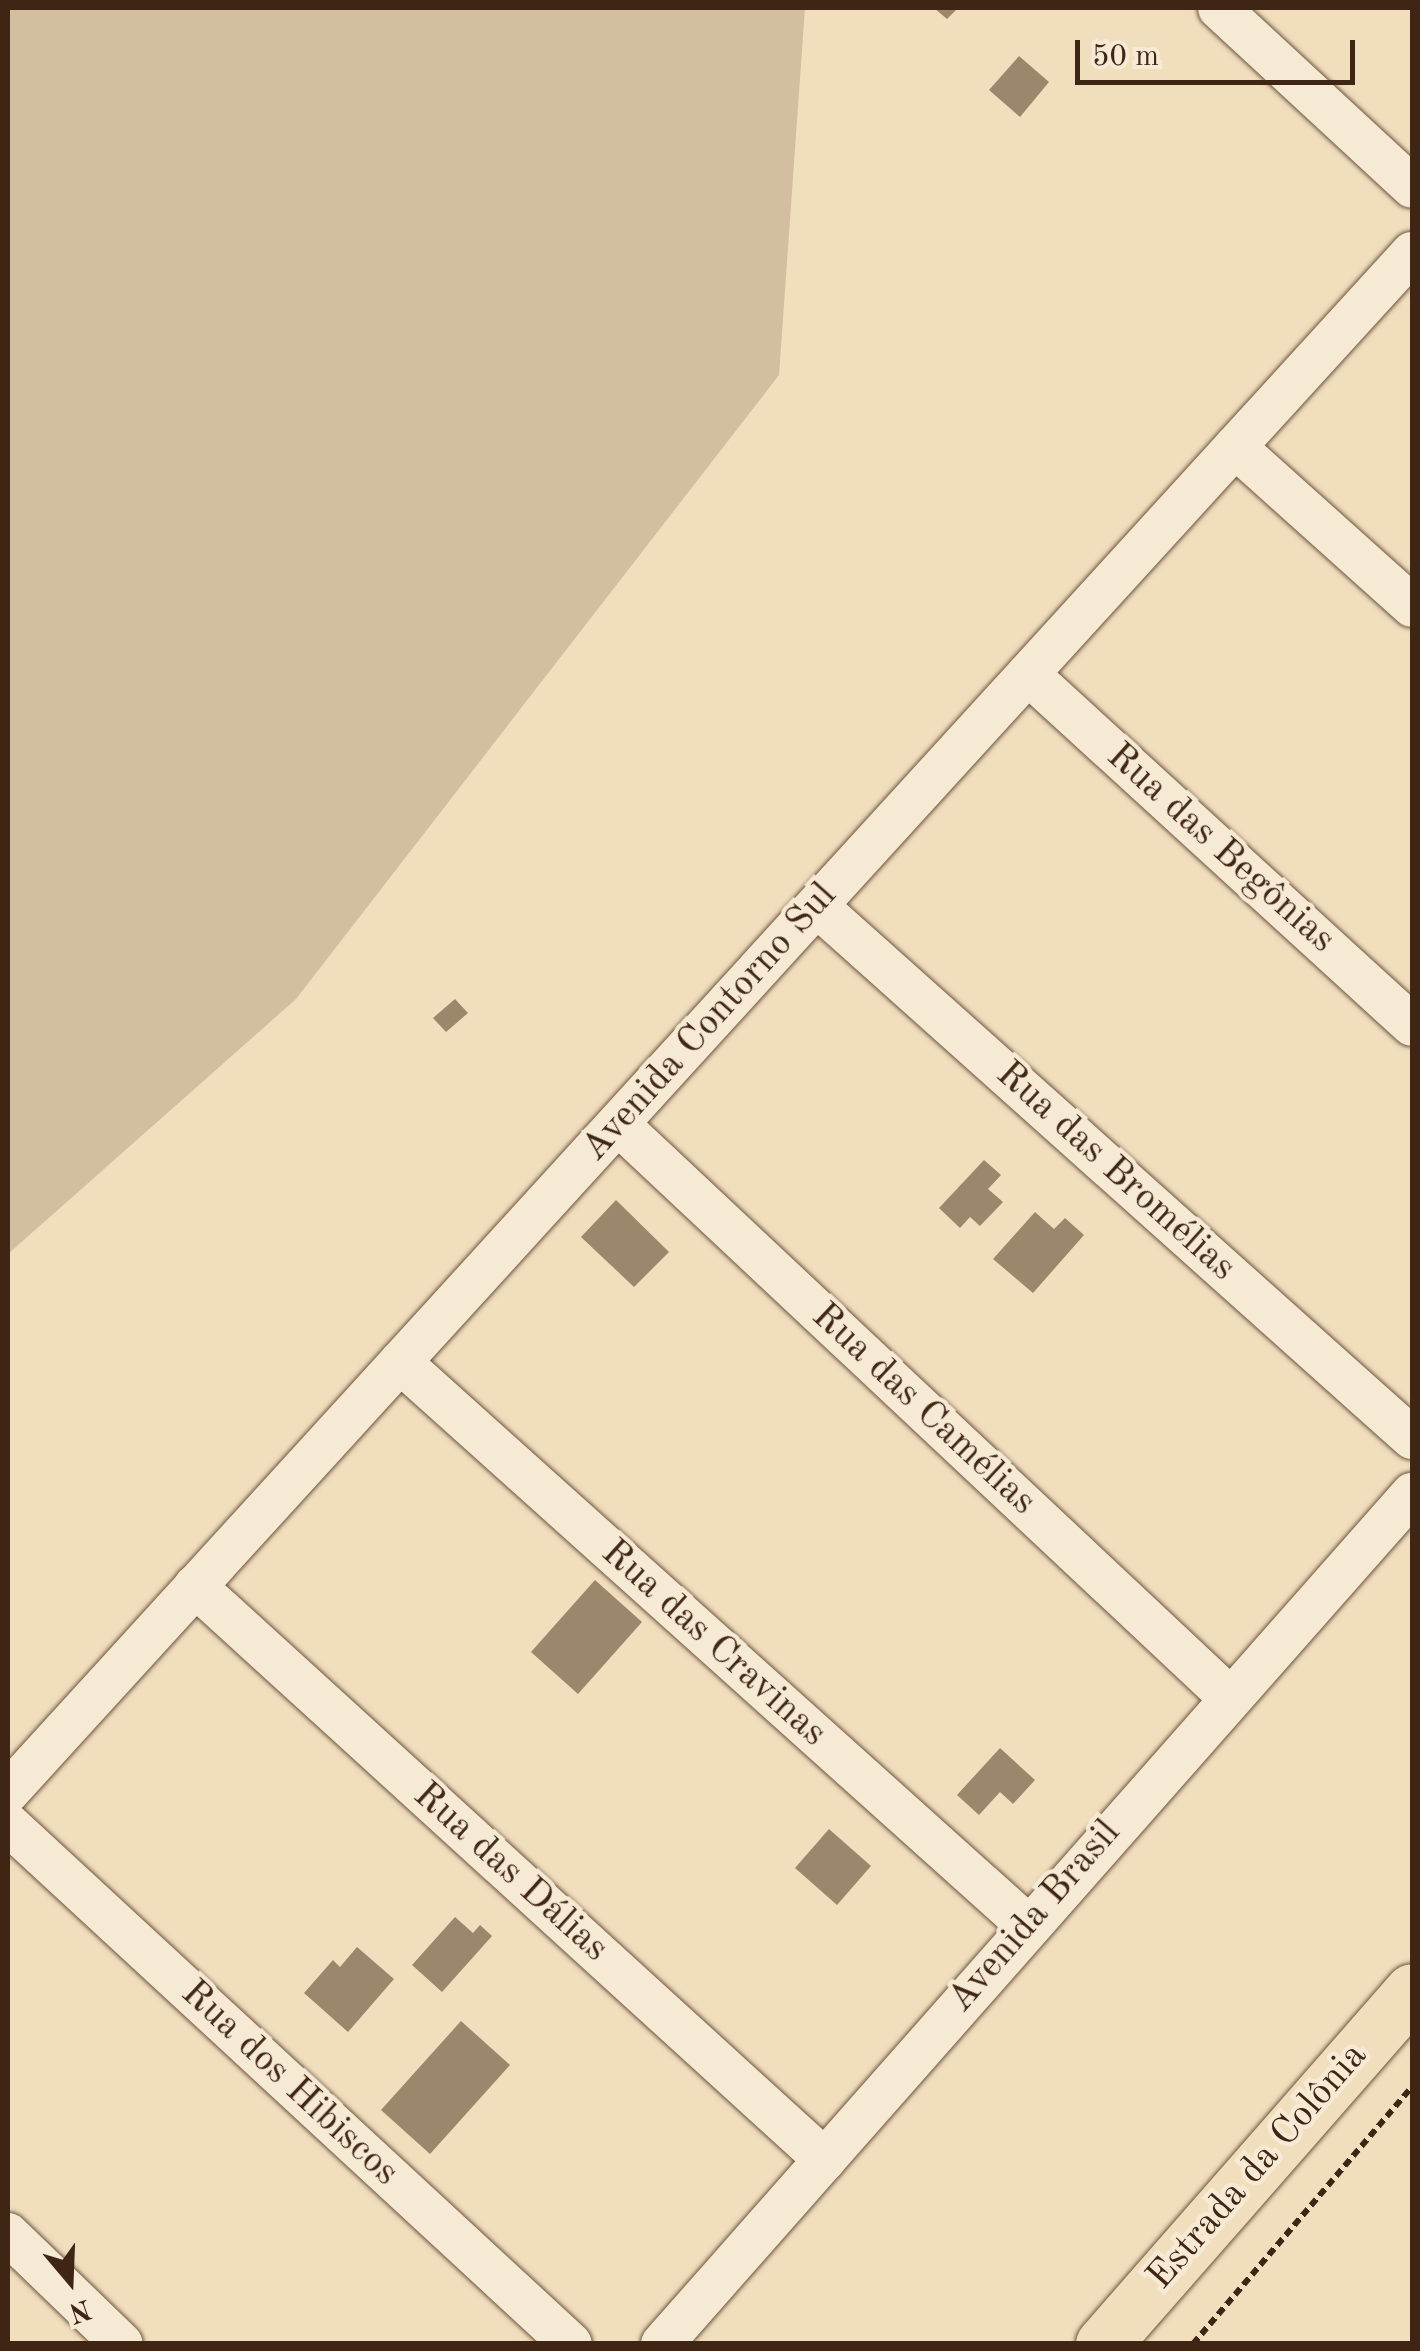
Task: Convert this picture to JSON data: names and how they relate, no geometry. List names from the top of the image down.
{
  "streets": {
    "main road": ["Estrada da Colônia"],
    "street": [
      "Rua das Begônias",
      "Avenida Contorno Sul",
      "Rua das Bromélias",
      "Rua das Camélias",
      "Rua das Cravinas",
      "Rua das Dálias",
      "Avenida Brasil",
      "Rua dos Hibiscos"
    ]
  },
  "crossings": [
    ["Rua das Begônias", "Avenida Contorno Sul"],
    ["Avenida Contorno Sul", "Rua das Bromélias"],
    ["Avenida Contorno Sul", "Rua das Camélias"],
    ["Avenida Contorno Sul", "Rua das Cravinas"],
    ["Avenida Contorno Sul", "Rua das Dálias"],
    ["Rua das Camélias", "Avenida Brasil"],
    ["Rua das Cravinas", "Avenida Brasil"],
    ["Rua das Dálias", "Avenida Brasil"]
  ],
  "scale_bar": "50 m",
  "north": "bottom"
}
